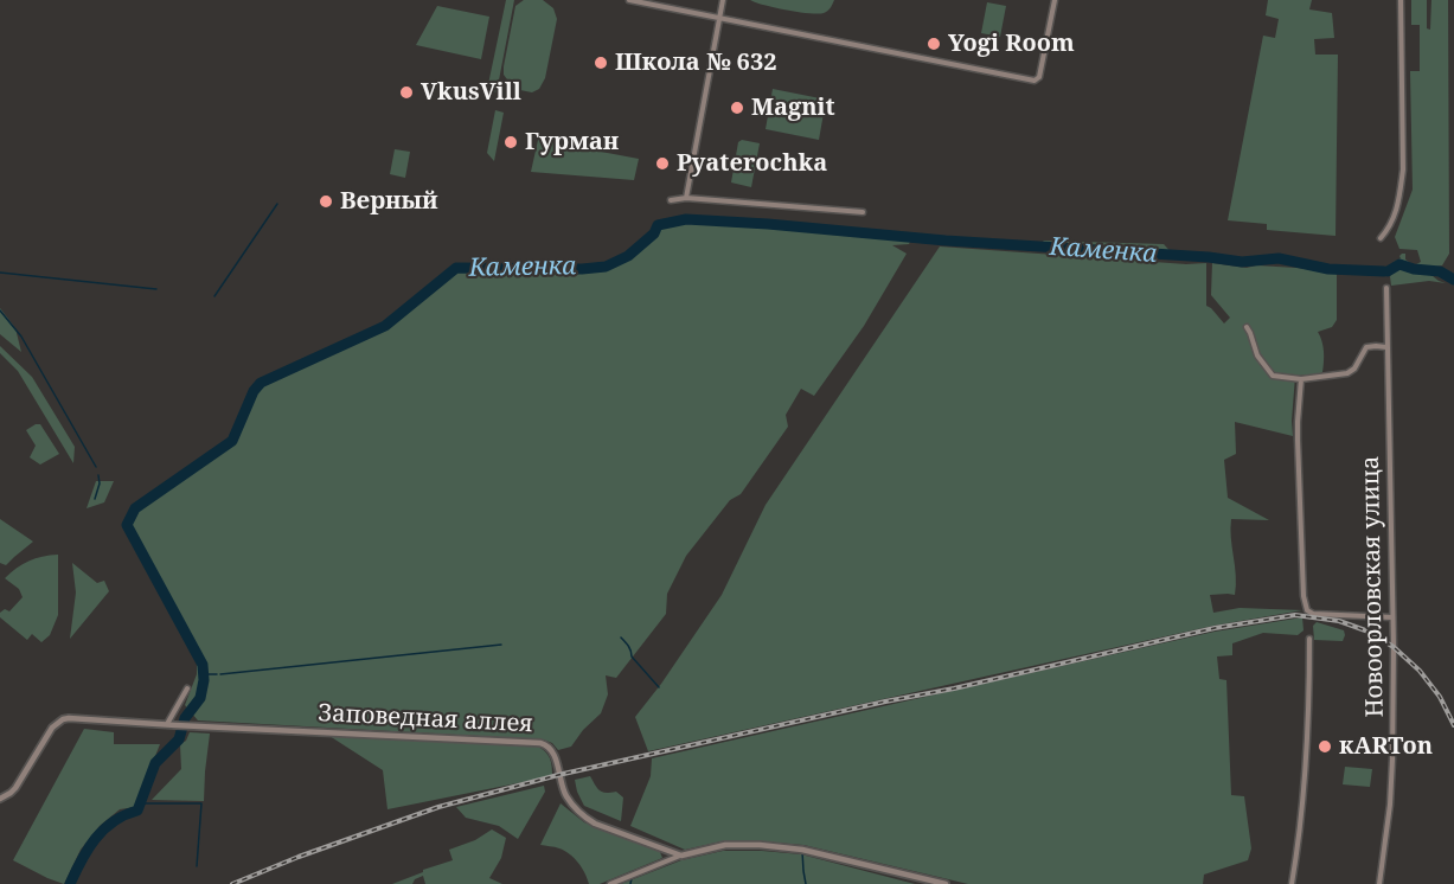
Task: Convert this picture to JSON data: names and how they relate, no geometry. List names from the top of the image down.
{
  "streets": {
    "street": ["Новоорловская улица", "Заповедная аллея"]
  },
  "water": ["Каменка"],
  "places": [
    "Yogi Room",
    "Школа № 632",
    "VkusVill",
    "Magnit",
    "Гурман",
    "Pyaterochka",
    "Верный",
    "кARTon"
  ]
}
